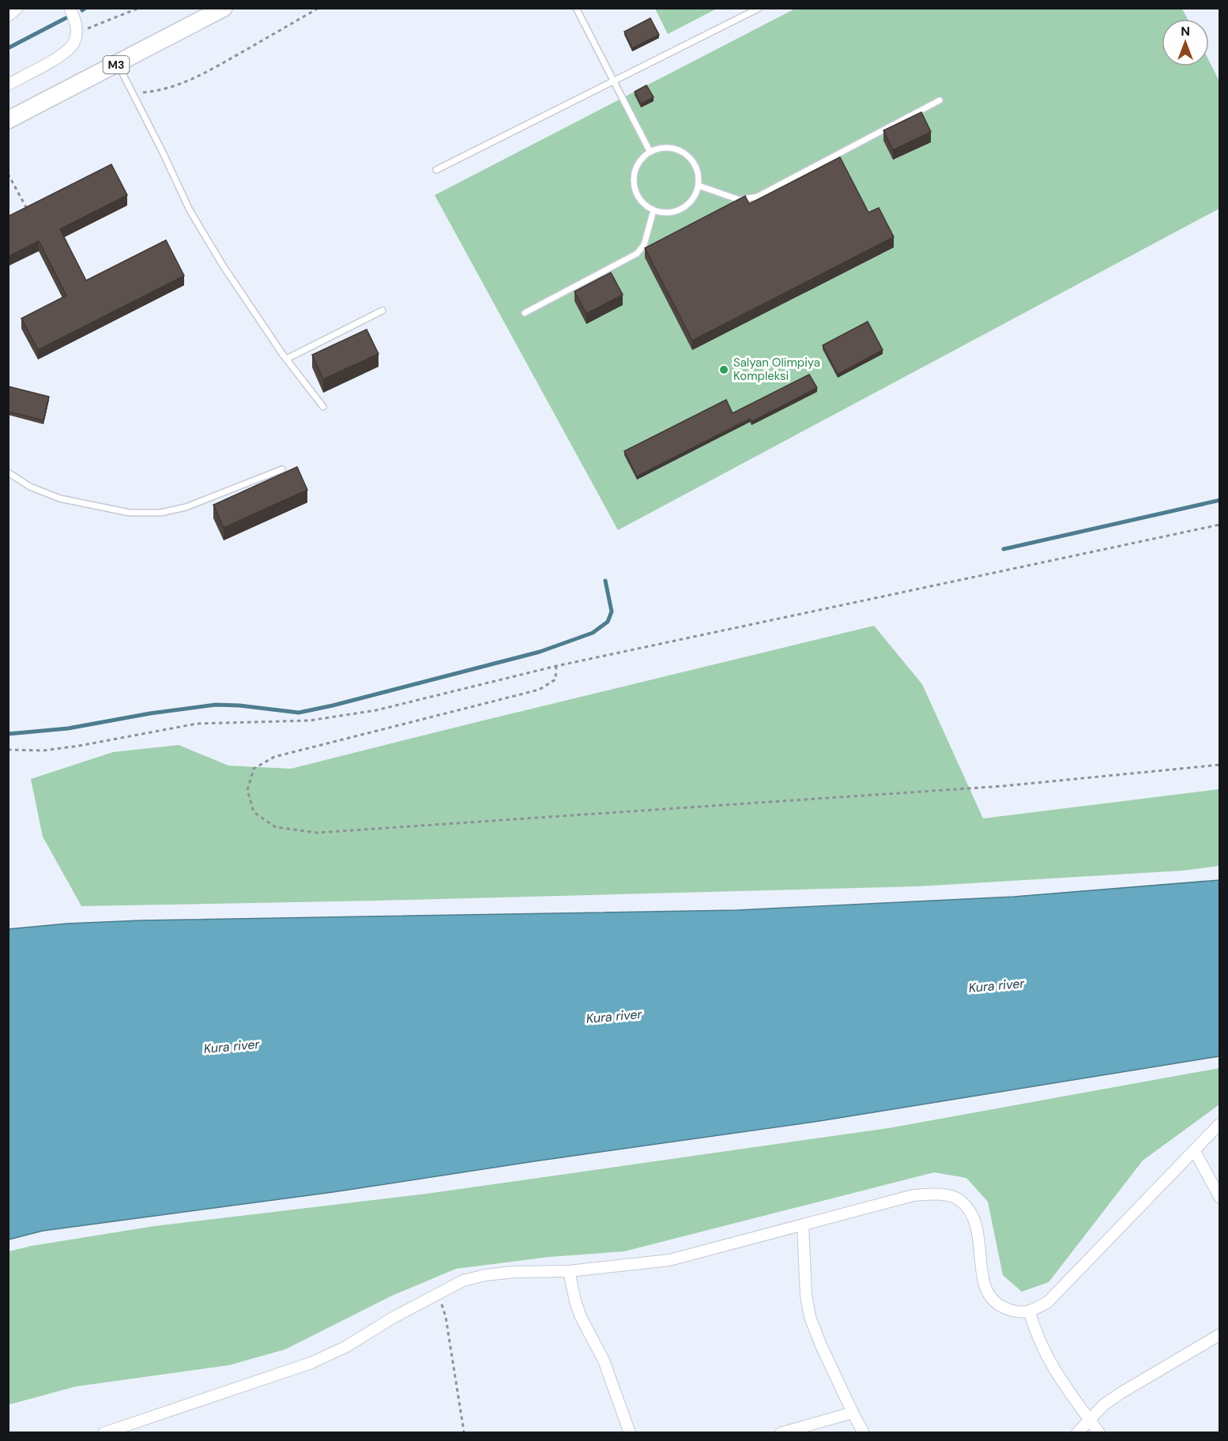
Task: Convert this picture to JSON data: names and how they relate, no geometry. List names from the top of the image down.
{
  "streets": {
    "main road": ["M3"]
  },
  "water": ["Kura river"],
  "places": ["Salyan Olimpiya Kompleksi"],
  "north": "top"
}
